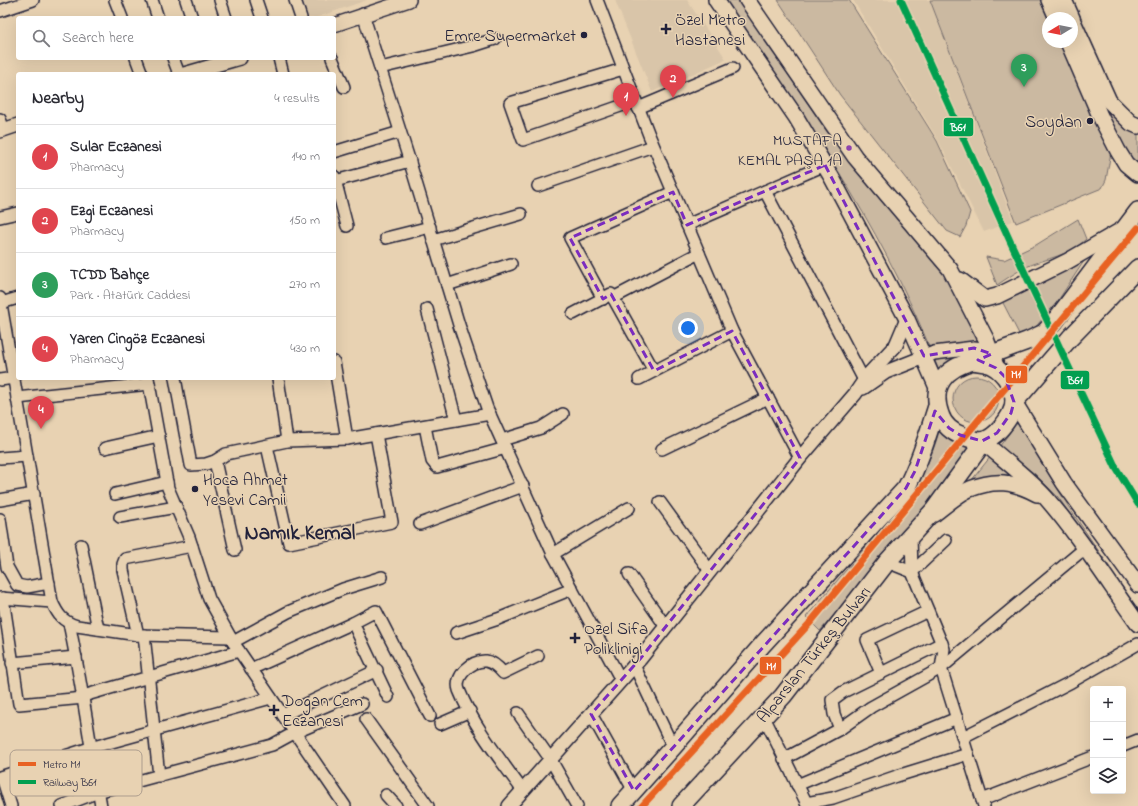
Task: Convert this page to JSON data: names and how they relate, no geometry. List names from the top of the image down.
{
  "streets": {
    "main road": ["Alparslan Türkeş Bulvarı"]
  },
  "districts": ["Namık Kemal"],
  "places": {
    "health": ["Özel Metro Hastanesi", "Ozel Sifa Poliklinigi", "Dogan Cem Eczanesi"],
    "other": [
      "Emre Supermarket",
      "Soydan",
      "MUSTAFA KEMAL PAŞA 1A",
      "Hoca Ahmet Yesevi Camii"
    ]
  },
  "lines": ["rail line B61", "metro line M1"],
  "legend": ["Metro M1", "Railway B61"],
  "north": "left",
  "page": {
    "search": "Search here",
    "pins": [
      "3",
      "2",
      "1",
      "4"
    ],
    "heading": ["Nearby", "4 results"],
    "list": [
      {
        "mark": "1",
        "name": "Sular Eczanesi",
        "note": "Pharmacy",
        "value": "140 m"
      },
      {
        "mark": "2",
        "name": "Ezgi Eczanesi",
        "note": "Pharmacy",
        "value": "150 m"
      },
      {
        "mark": "3",
        "name": "TCDD Bahçe",
        "note": "Park · Atatürk Caddesi",
        "value": "270 m"
      },
      {
        "mark": "4",
        "name": "Yaren Cingöz Eczanesi",
        "note": "Pharmacy",
        "value": "430 m"
      }
    ],
    "map_buttons": ["+", "−"]
  }
}
